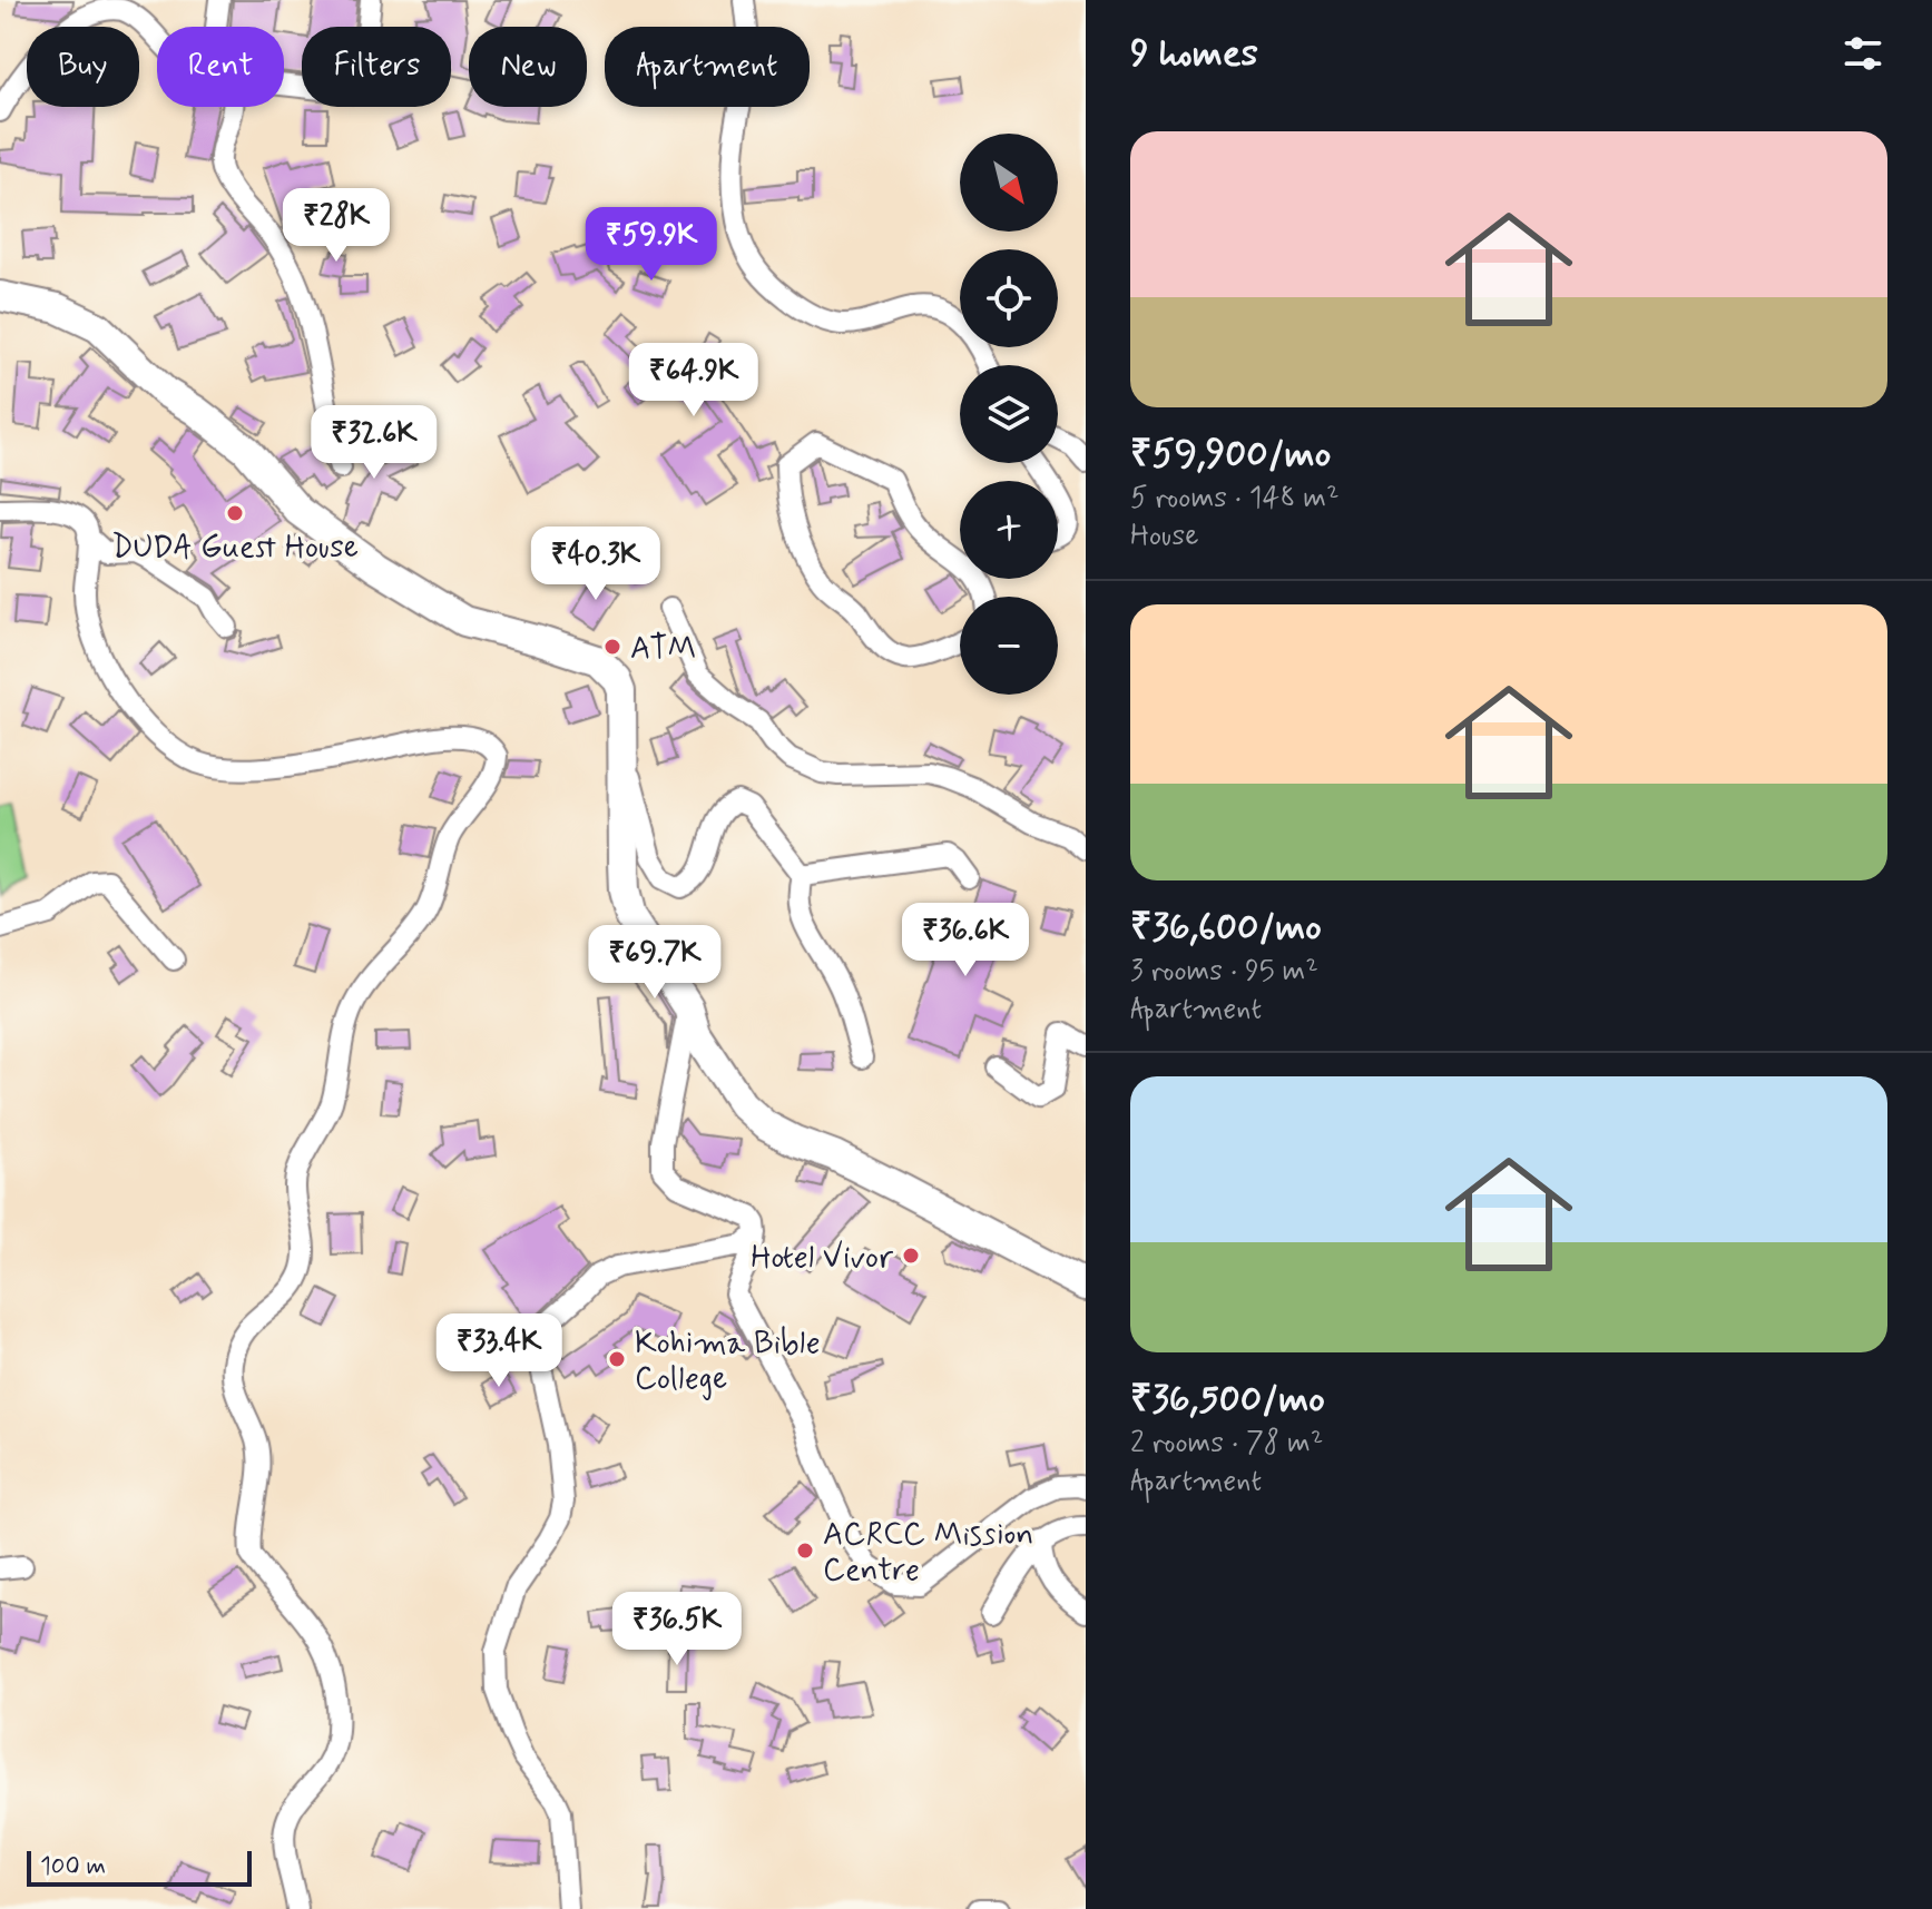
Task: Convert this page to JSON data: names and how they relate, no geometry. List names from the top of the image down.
{
  "places": [
    "DUDA Guest House",
    "ATM",
    "Hotel Vivor",
    "Kohima Bible College",
    "ACRCC Mission Centre"
  ],
  "scale_bar": "100 m",
  "north": "bottom right",
  "page": {
    "heading": "9 homes",
    "chip": [
      "Buy",
      "Rent",
      "Filters",
      "New",
      "Apartment"
    ],
    "list": [
      {
        "name": "₹59,900/mo",
        "note": "5 rooms · 148 m² · House"
      },
      {
        "name": "₹36,600/mo",
        "note": "3 rooms · 95 m² · Apartment"
      },
      {
        "name": "₹36,500/mo",
        "note": "2 rooms · 78 m² · Apartment"
      }
    ],
    "map_buttons": ["+", "−"],
    "price": [
      "₹28K",
      "₹59.9K",
      "₹64.9K",
      "₹32.6K",
      "₹40.3K",
      "₹36.6K",
      "₹69.7K",
      "₹33.4K",
      "₹36.5K"
    ],
    "scale": "100 m"
  }
}
